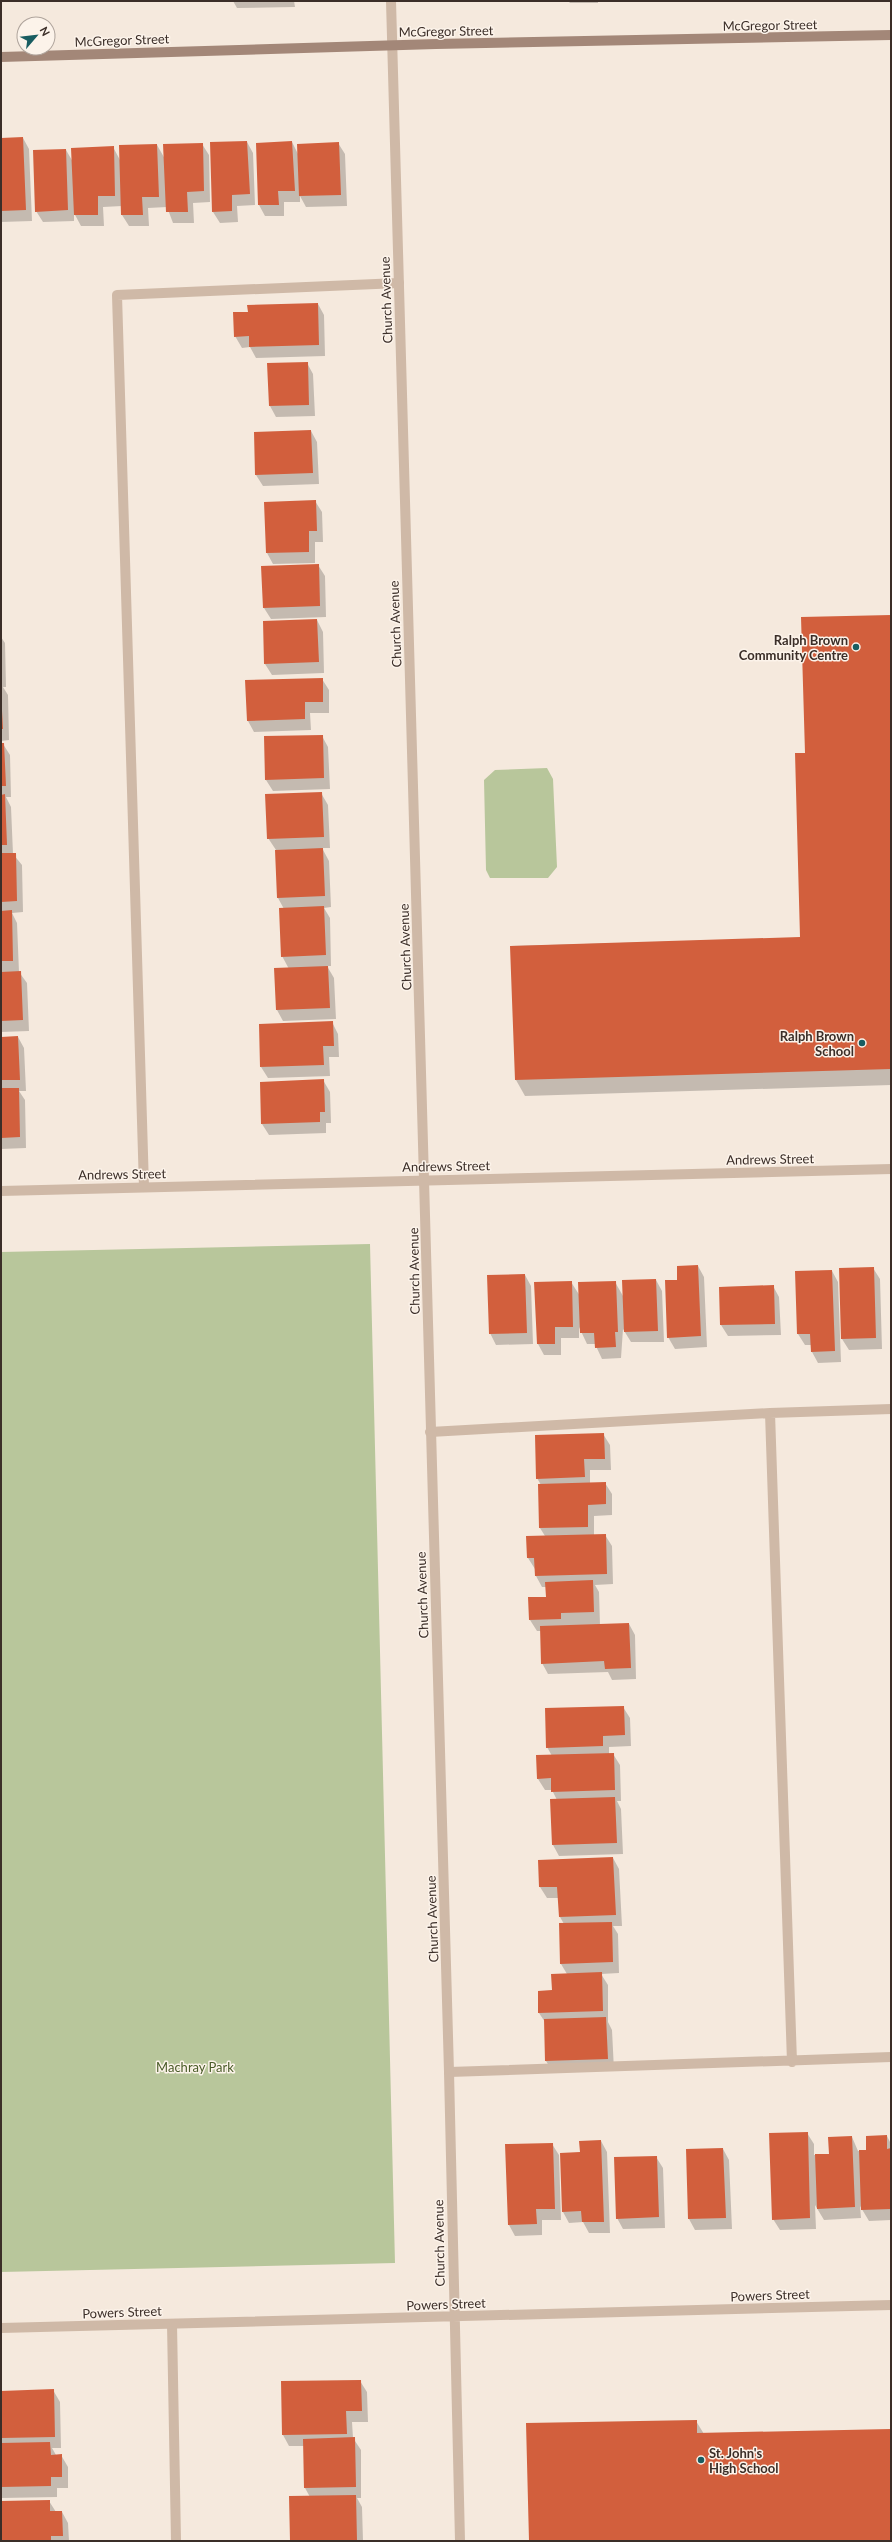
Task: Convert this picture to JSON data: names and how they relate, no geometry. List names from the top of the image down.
{
  "streets": {
    "main road": ["McGregor Street"],
    "street": ["Church Avenue", "Andrews Street", "Powers Street"]
  },
  "crossings": [
    ["McGregor Street", "Church Avenue"],
    ["Church Avenue", "Andrews Street"],
    ["Church Avenue", "Powers Street"]
  ],
  "parks": ["Machray Park"],
  "places": ["Ralph Brown Community Centre", "Ralph Brown School", "St. John's High School"],
  "north": "top right"
}
